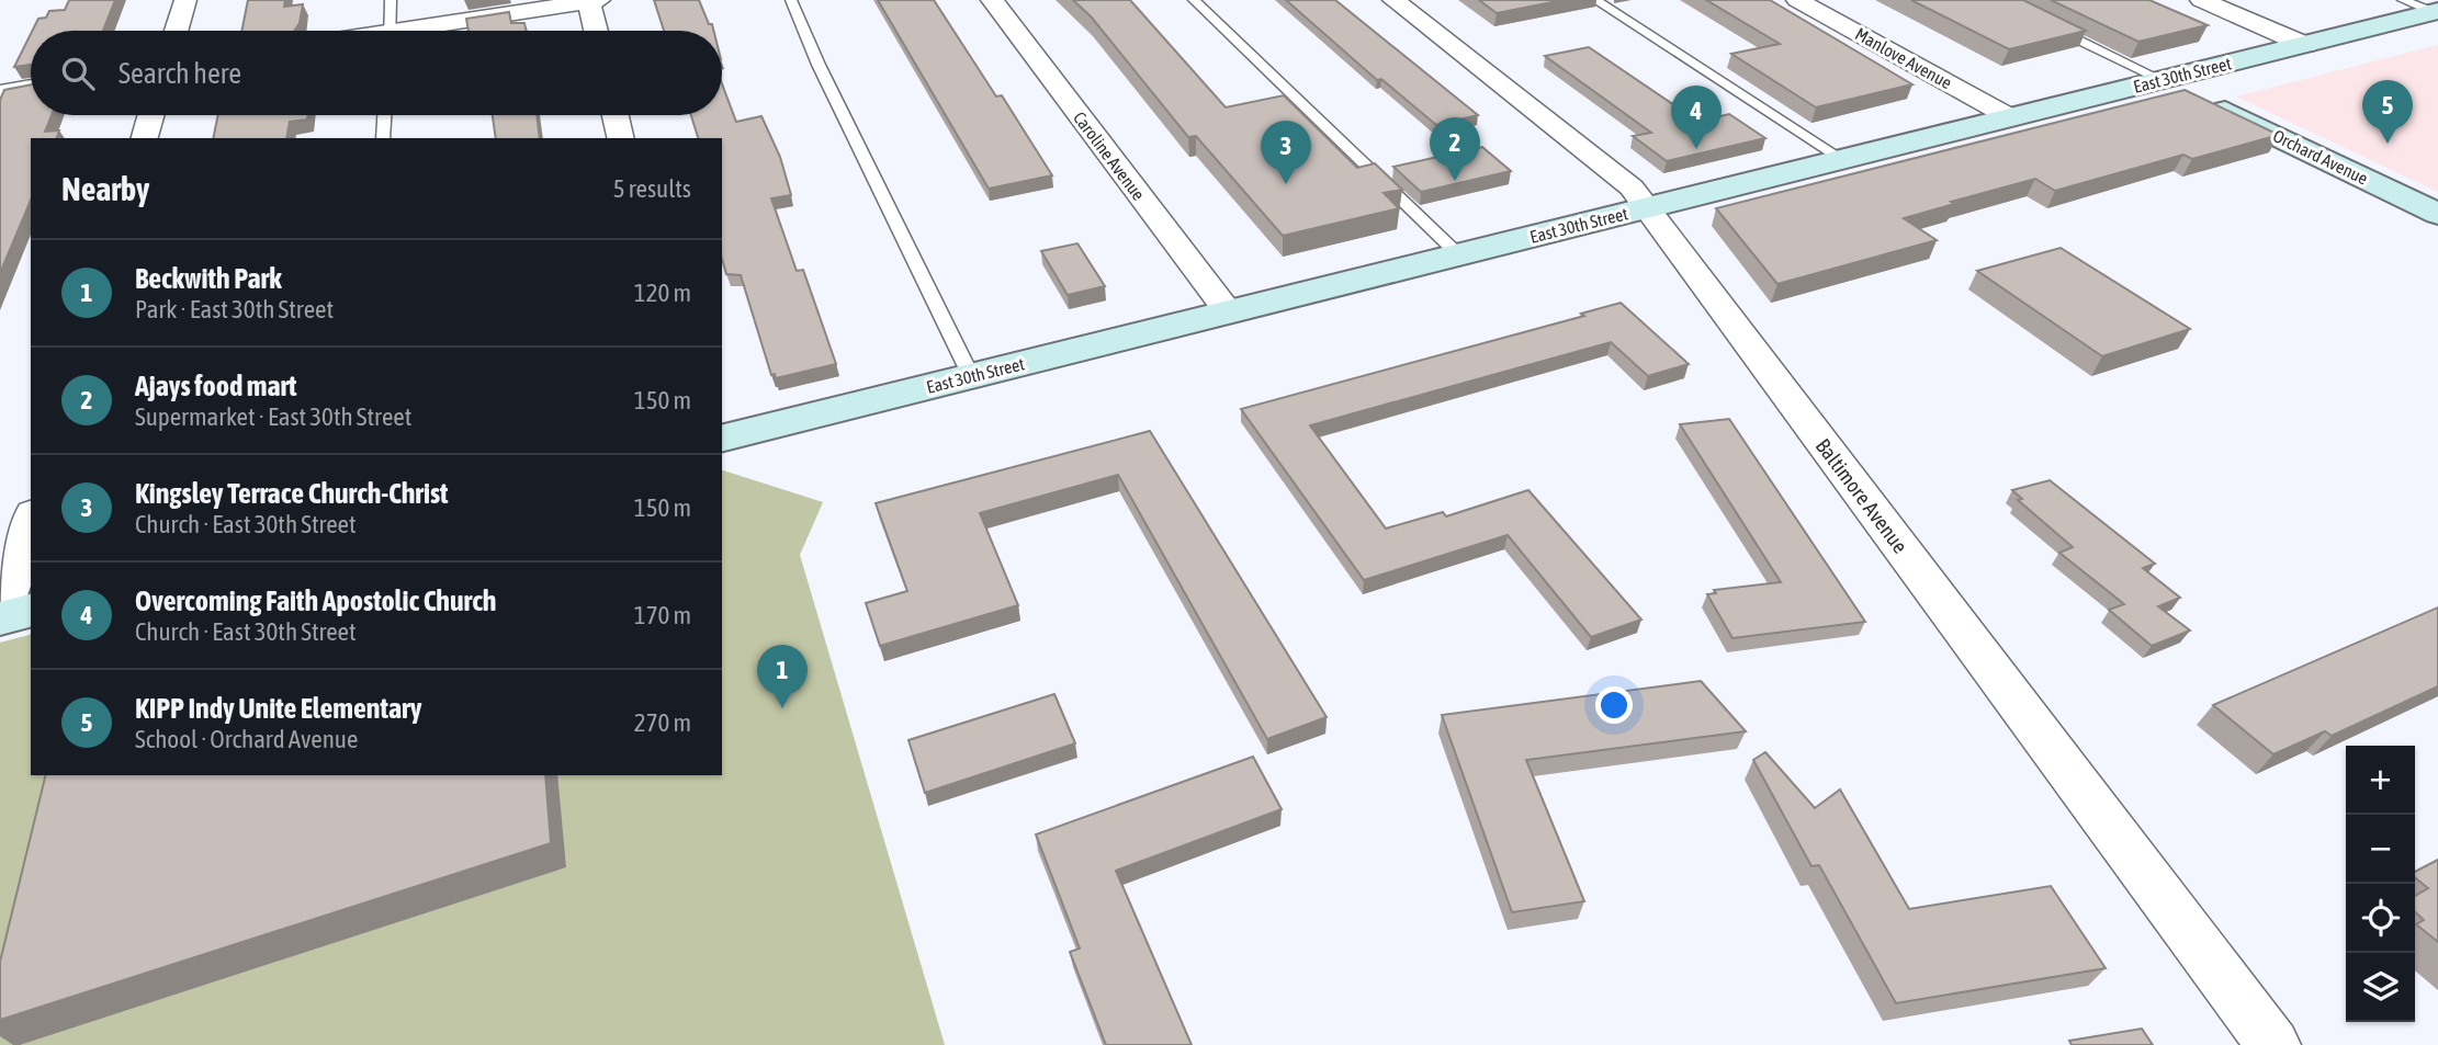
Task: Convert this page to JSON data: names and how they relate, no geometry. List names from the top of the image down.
{
  "streets": {
    "main road": ["East 30th Street", "Orchard Avenue"],
    "street": ["Manlove Avenue", "Caroline Avenue", "Baltimore Avenue"]
  },
  "crossings": [
    ["Manlove Avenue", "East 30th Street"],
    ["East 30th Street", "Caroline Avenue"],
    ["East 30th Street", "Orchard Avenue"],
    ["East 30th Street", "Baltimore Avenue"]
  ],
  "page": {
    "search": "Search here",
    "pins": [
      "5",
      "4",
      "2",
      "3",
      "1"
    ],
    "heading": ["Nearby", "5 results"],
    "list": [
      {
        "mark": "1",
        "name": "Beckwith Park",
        "note": "Park · East 30th Street",
        "value": "120 m"
      },
      {
        "mark": "2",
        "name": "Ajays food mart",
        "note": "Supermarket · East 30th Street",
        "value": "150 m"
      },
      {
        "mark": "3",
        "name": "Kingsley Terrace Church-Christ",
        "note": "Church · East 30th Street",
        "value": "150 m"
      },
      {
        "mark": "4",
        "name": "Overcoming Faith Apostolic Church",
        "note": "Church · East 30th Street",
        "value": "170 m"
      },
      {
        "mark": "5",
        "name": "KIPP Indy Unite Elementary",
        "note": "School · Orchard Avenue",
        "value": "270 m"
      }
    ],
    "map_buttons": ["+", "−"]
  }
}
